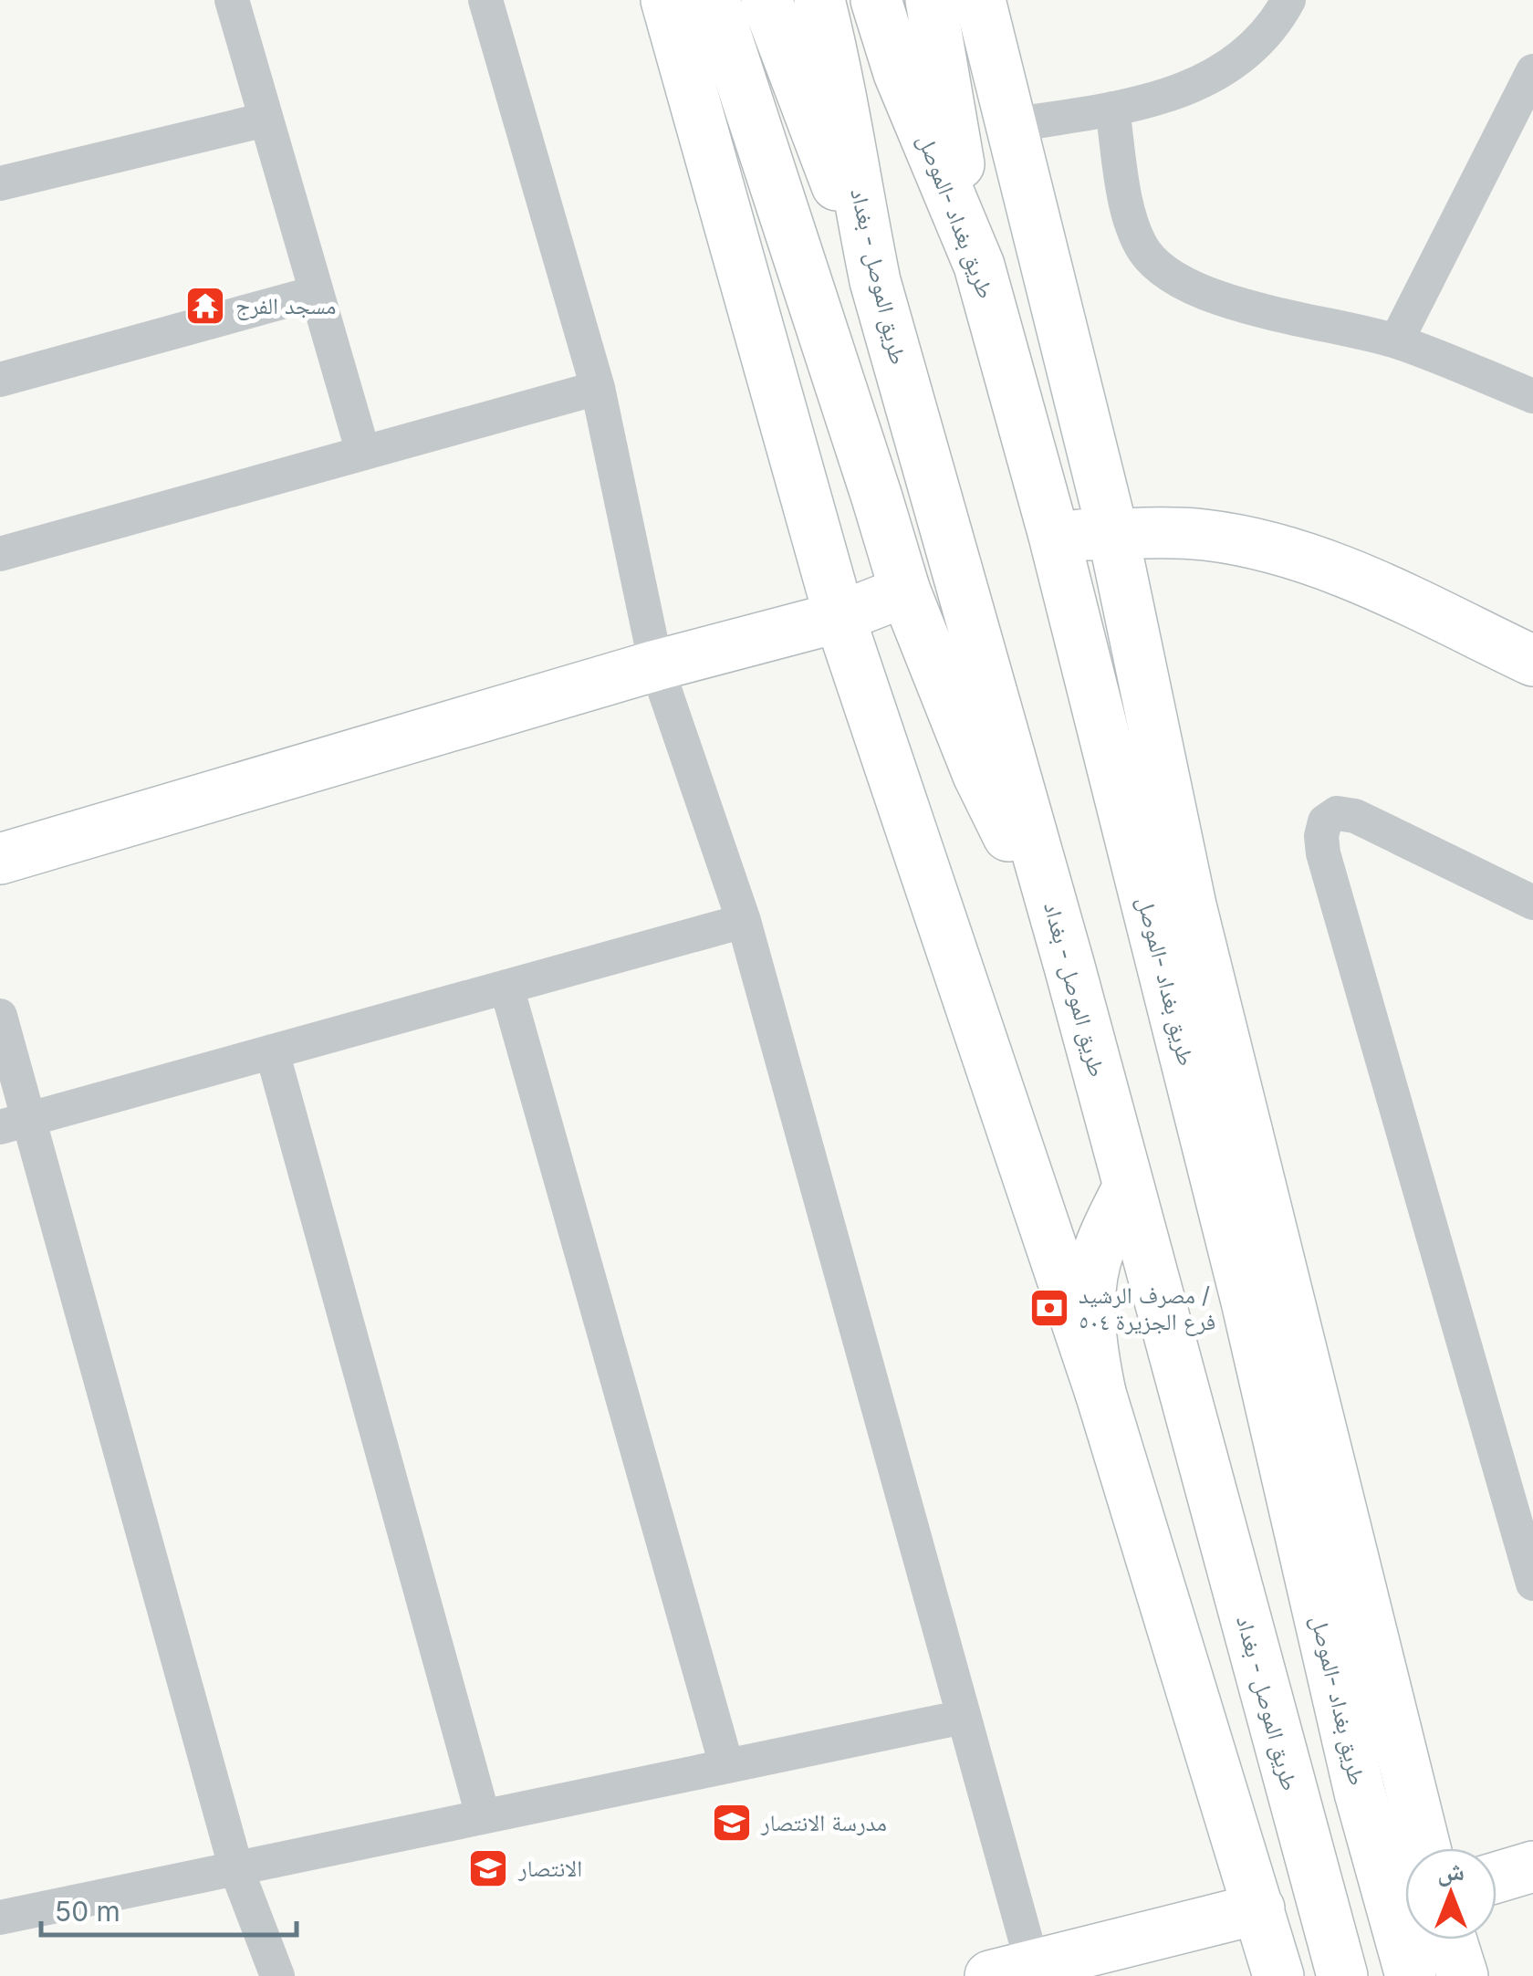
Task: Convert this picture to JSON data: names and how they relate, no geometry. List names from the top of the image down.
{
  "streets": {
    "main road": ["طريق بغداد -الموصل", "طريق الموصل - بغداد"]
  },
  "places": {
    "temple": ["مسجد الفرج"],
    "bank": ["مصرف الرشيد / فرع الجزيرة ٥٠٤"],
    "school or university": ["مدرسة الانتصار", "الانتصار"]
  },
  "scale_bar": "50 m",
  "north": "top"
}
